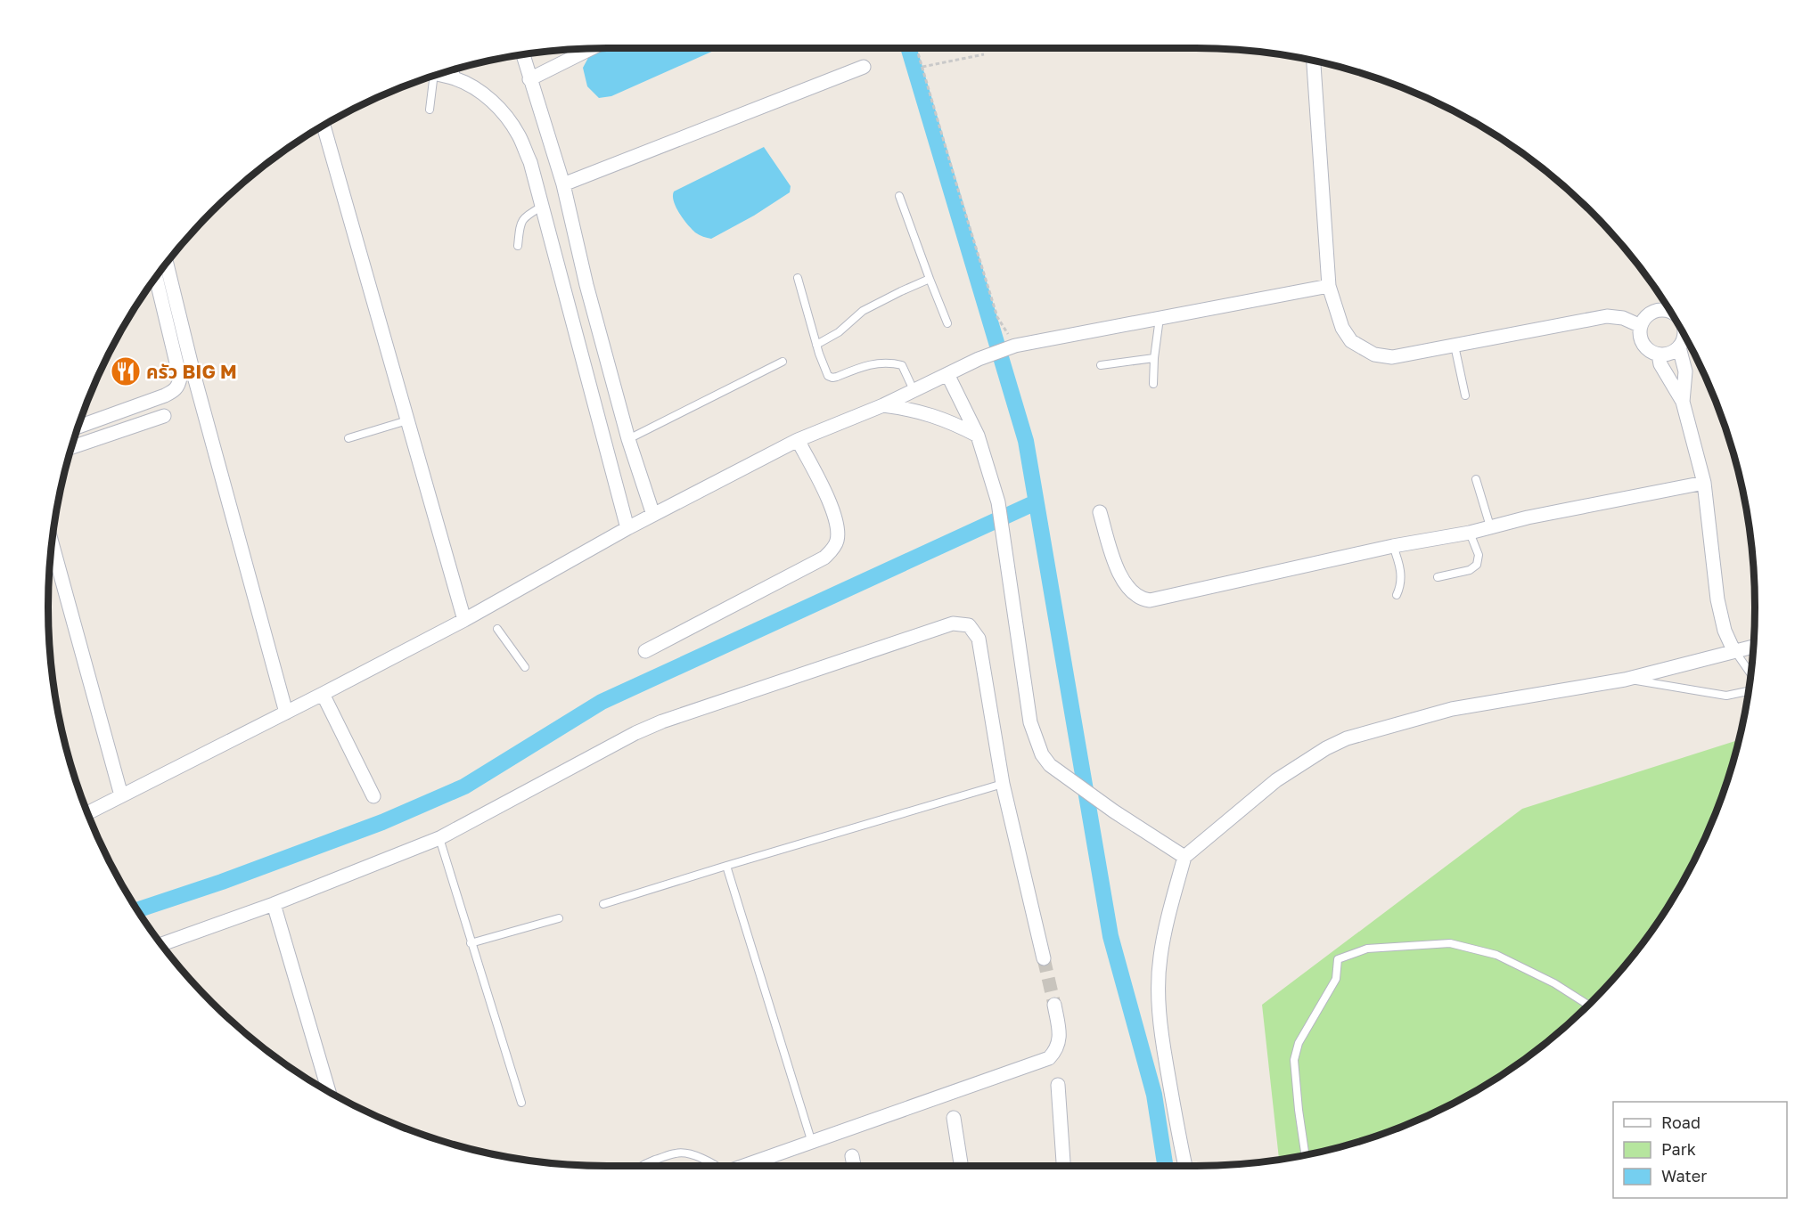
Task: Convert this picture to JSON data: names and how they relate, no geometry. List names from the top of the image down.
{
  "places": {
    "restaurant": ["ครัว BIG M"]
  },
  "legend": ["Road", "Park", "Water"]
}
